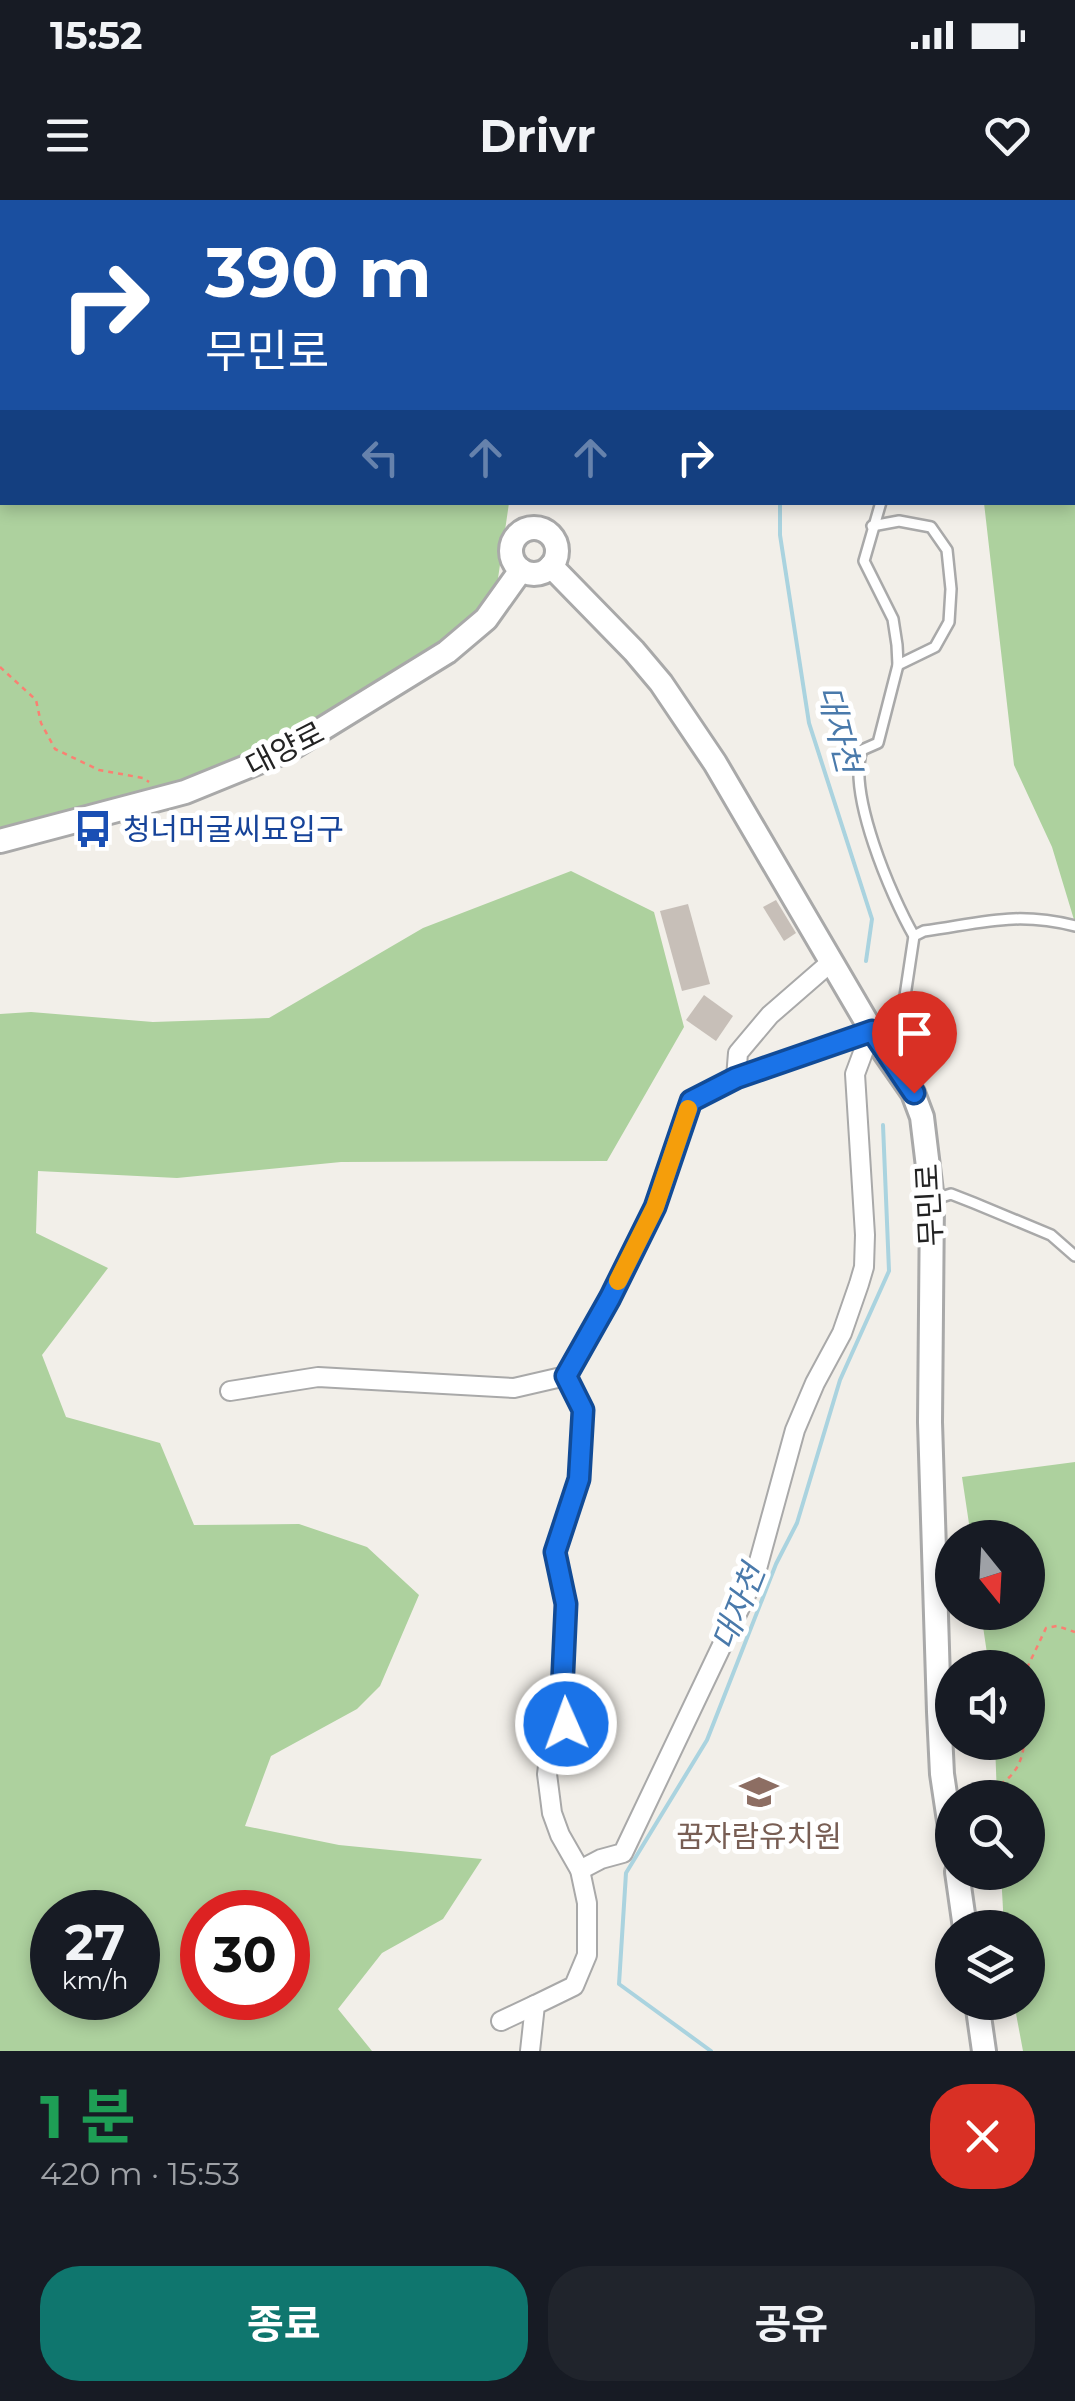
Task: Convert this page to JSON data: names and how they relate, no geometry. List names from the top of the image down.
{
  "streets": {
    "street": ["대양로", "무민로"]
  },
  "crossings": [
    ["대양로", "무민로"]
  ],
  "water": ["대자천"],
  "places": {
    "bus stop": ["청너머굴씨묘입구"],
    "school or university": ["꿈자람유치원"]
  },
  "north": "bottom",
  "page": {
    "status": "15:52",
    "header": "Drivr",
    "turn": ["390 m", "무민로"],
    "speed": "27 km/h",
    "limit": "30",
    "heading": ["1 분", "420 m · 15:53"],
    "buttons": ["종료", "공유"]
  }
}
